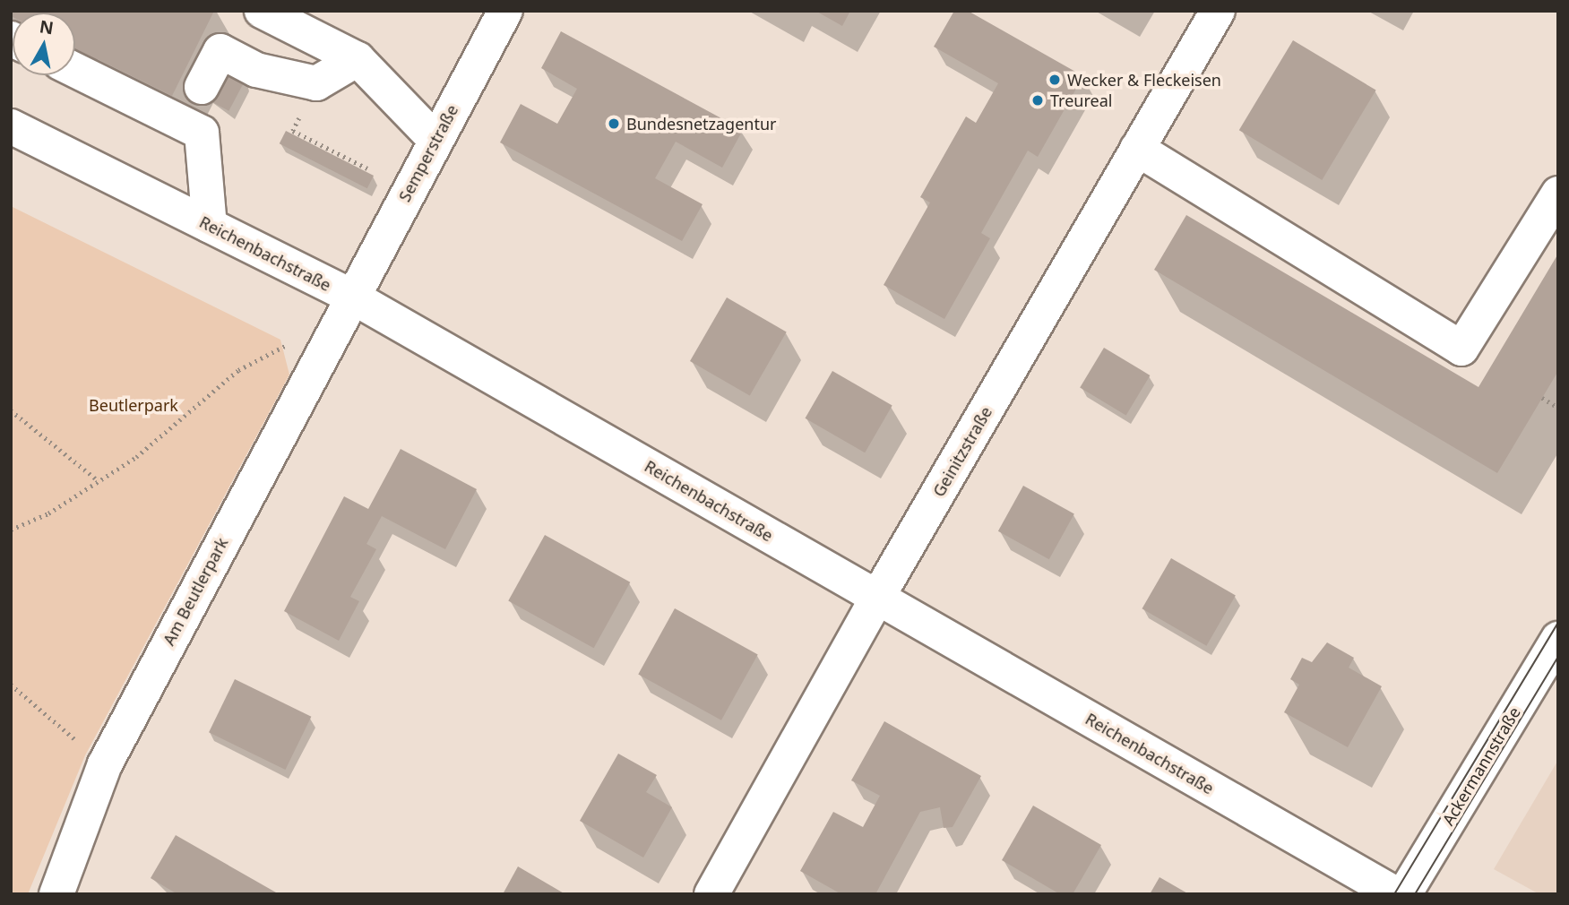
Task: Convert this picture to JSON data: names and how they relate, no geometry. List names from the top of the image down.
{
  "streets": {
    "street": [
      "Semperstraße",
      "Reichenbachstraße",
      "Geinitzstraße",
      "Am Beutlerpark",
      "Ackermannstraße"
    ]
  },
  "crossings": [
    ["Semperstraße", "Reichenbachstraße"],
    ["Semperstraße", "Am Beutlerpark"],
    ["Reichenbachstraße", "Geinitzstraße"],
    ["Reichenbachstraße", "Am Beutlerpark"]
  ],
  "parks": ["Beutlerpark"],
  "places": ["Wecker & Fleckeisen", "Treureal", "Bundesnetzagentur"],
  "north": "top"
}
